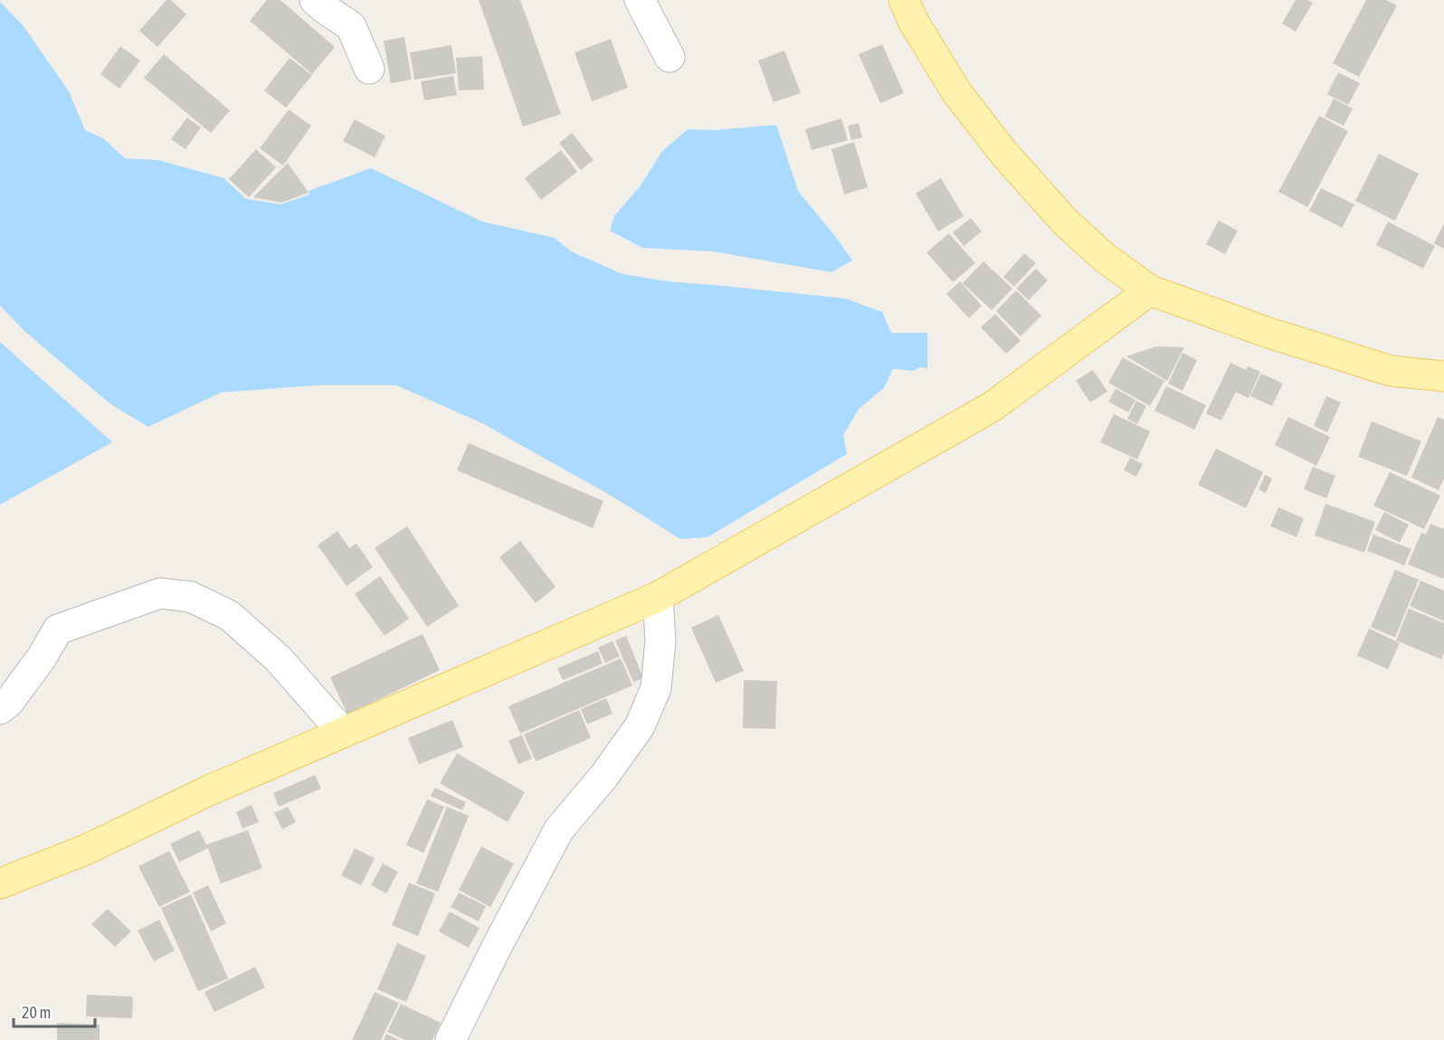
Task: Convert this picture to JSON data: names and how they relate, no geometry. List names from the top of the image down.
{
  "scale_bar": "20 m"
}
